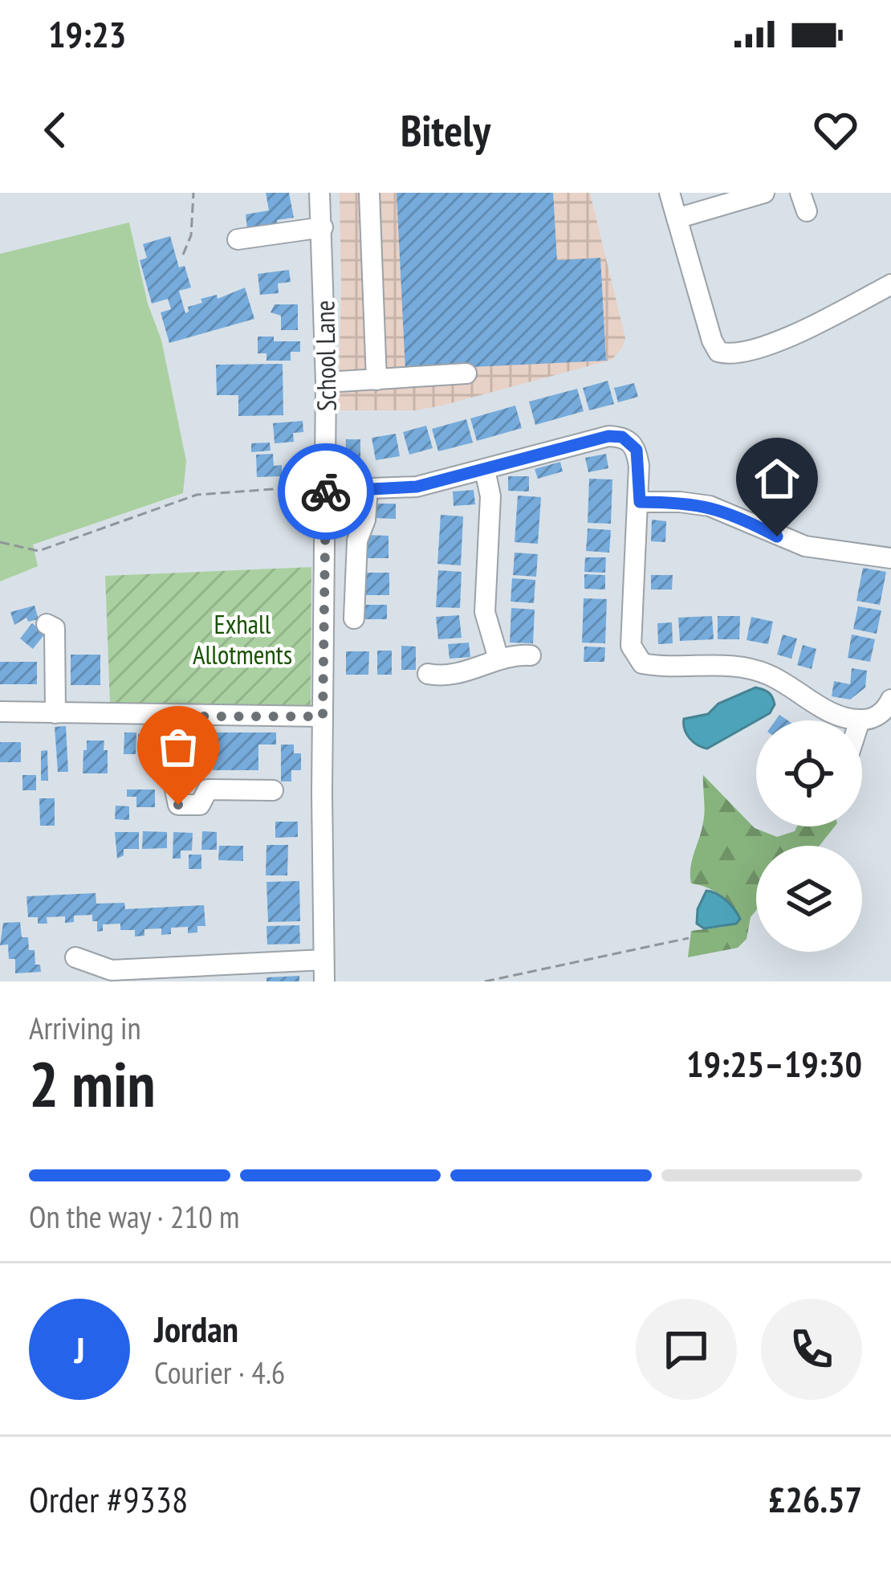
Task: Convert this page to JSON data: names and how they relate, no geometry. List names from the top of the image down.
{
  "streets": {
    "street": ["School Lane"]
  },
  "parks": ["Exhall Allotments"],
  "page": {
    "status": "19:23",
    "header": "Bitely",
    "heading": ["2 min", "Arriving in", "19:25–19:30"],
    "panel": [
      "Jordan",
      "Courier · 4.6",
      "Order #9338",
      "£26.57"
    ],
    "bar": "On the way · 210 m",
    "round": "J"
  }
}
